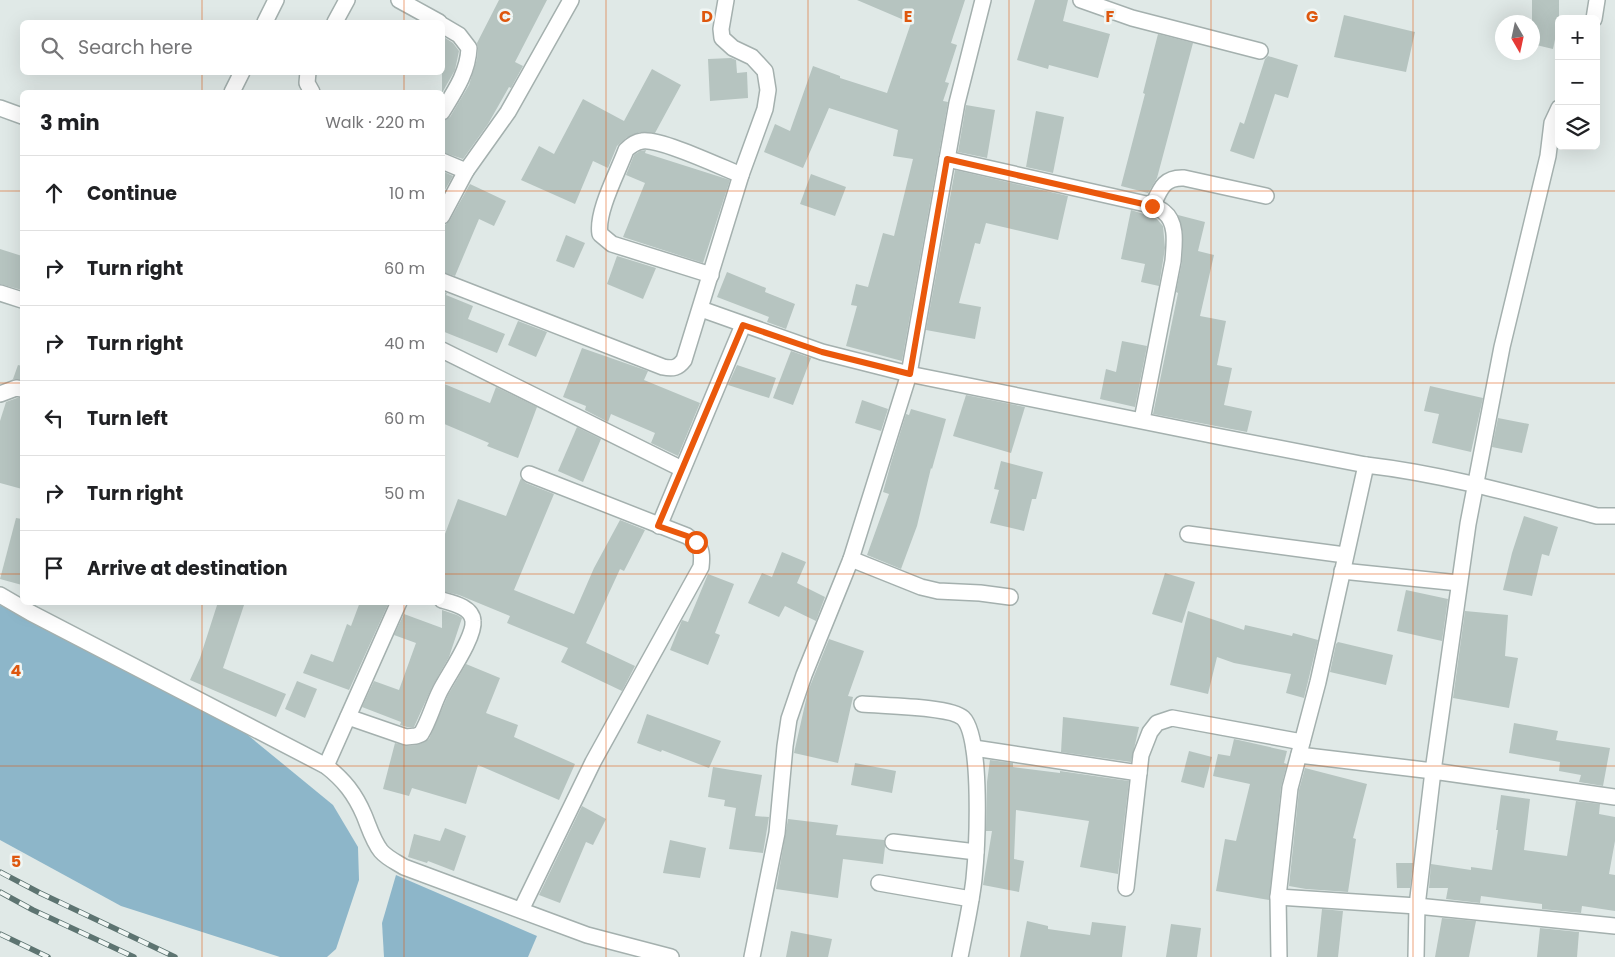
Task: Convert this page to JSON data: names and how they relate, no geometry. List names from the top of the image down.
{
  "north": "bottom",
  "page": {
    "map_buttons": ["+", "−"],
    "search": "Search here",
    "heading": ["3 min", "Walk · 220 m"],
    "list": [
      ["Continue", "10 m"],
      ["Turn right", "60 m"],
      ["Turn right", "40 m"],
      ["Turn left", "60 m"],
      ["Turn right", "50 m"],
      "Arrive at destination"
    ]
  },
  "grid": {
    "columns": [
      "C",
      "D",
      "E",
      "F",
      "G"
    ],
    "rows": ["4", "5"]
  }
}
